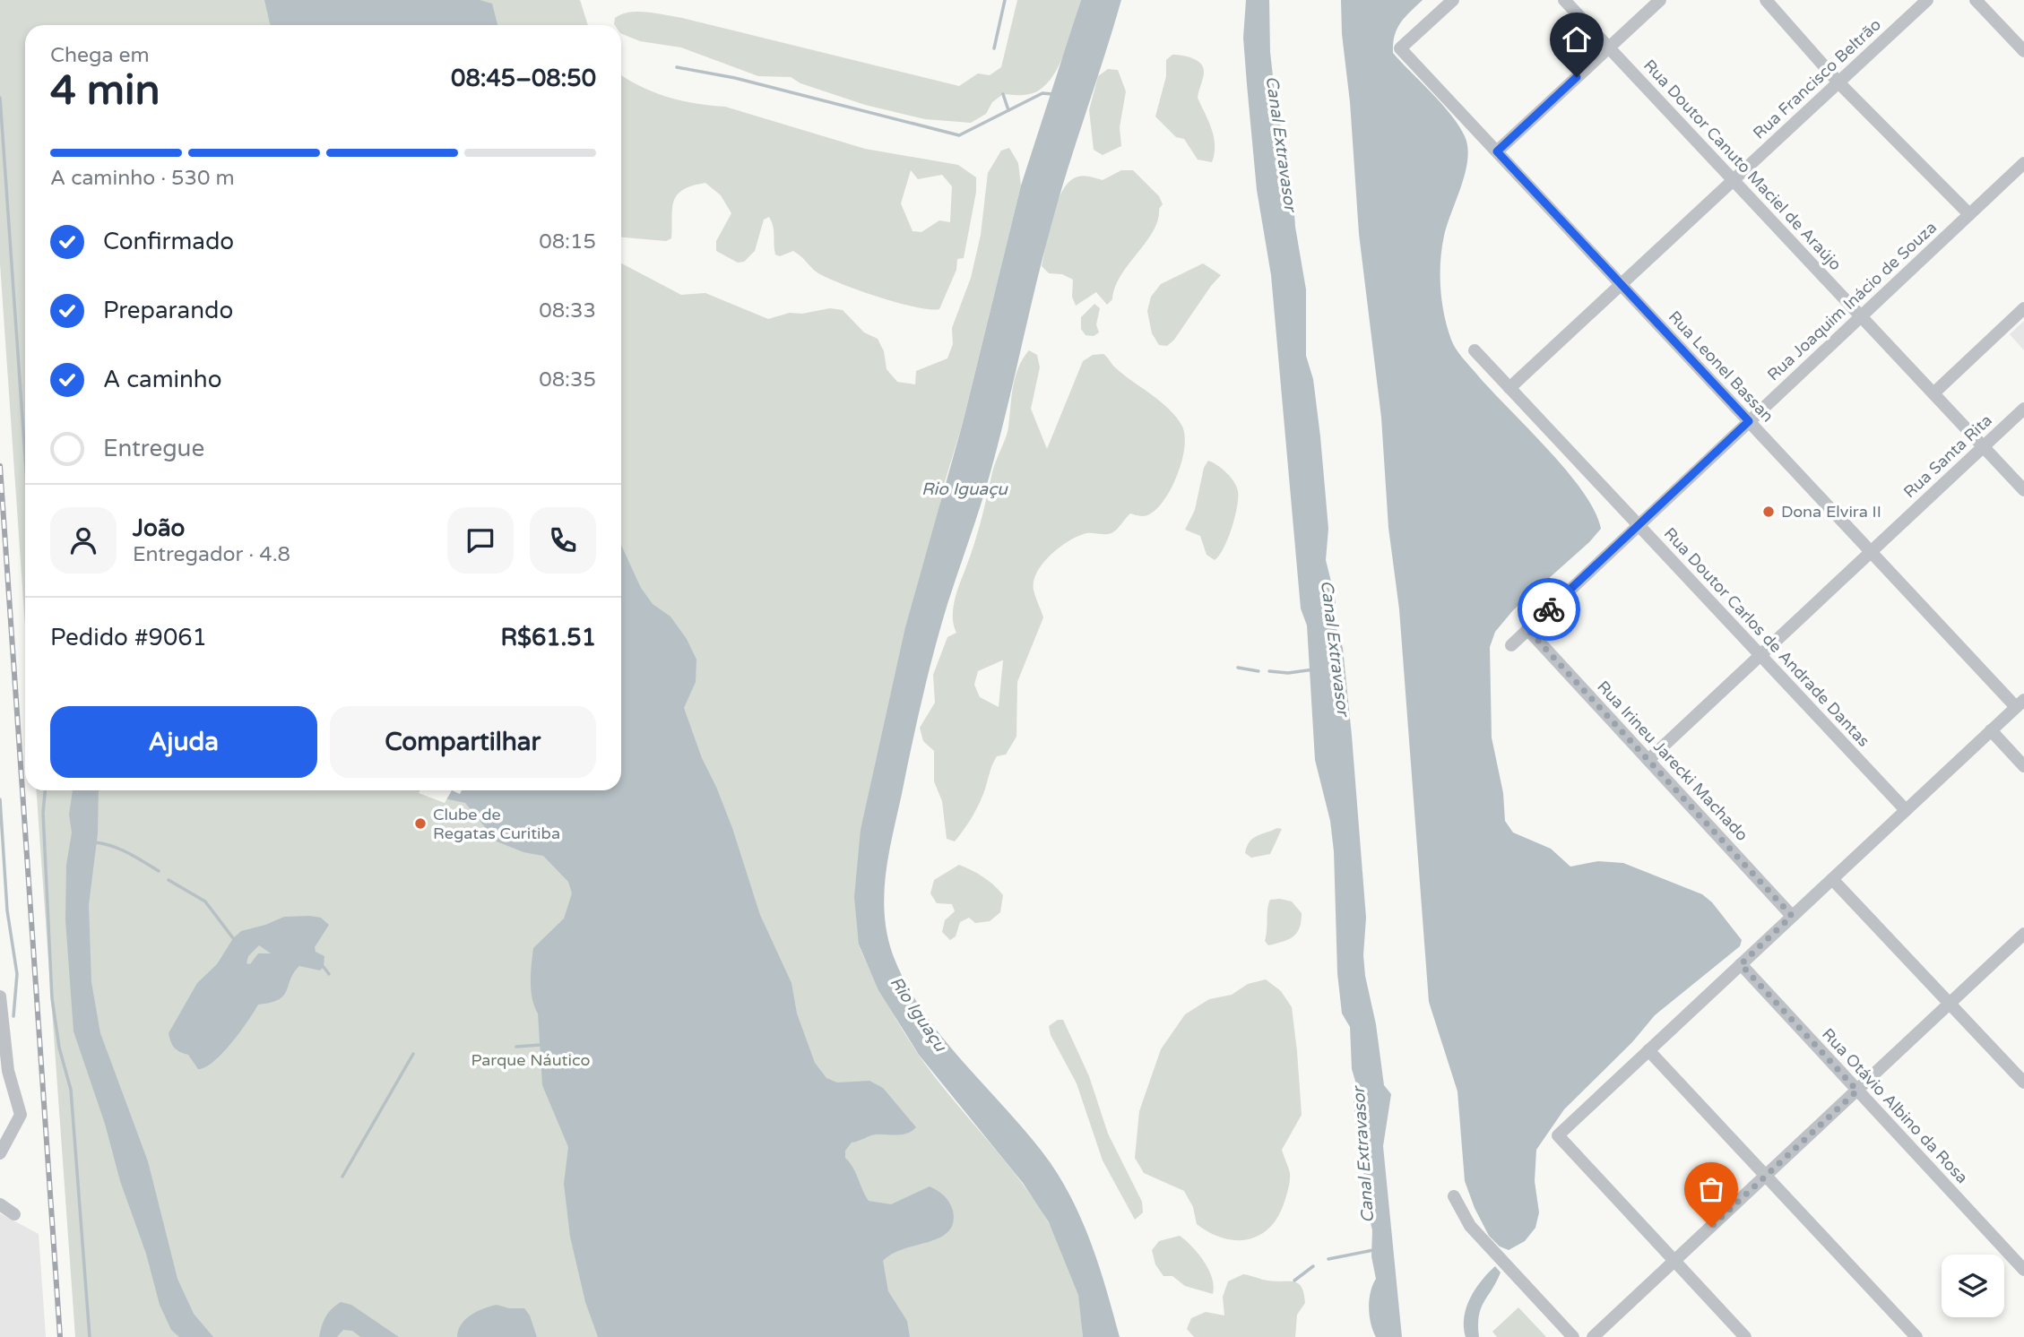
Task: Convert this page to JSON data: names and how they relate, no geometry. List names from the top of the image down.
{
  "streets": {
    "street": [
      "Rua Francisco Beltrão",
      "Rua Doutor Canuto Maciel de Araújo",
      "Rua Joaquim Inácio de Souza",
      "Rua Leonel Bassan",
      "Rua Santa Rita",
      "Rua Doutor Carlos de Andrade Dantas",
      "Rua Irineu Jarecki Machado",
      "Rua Otávio Albino da Rosa"
    ]
  },
  "crossings": [
    ["Rua Francisco Beltrão", "Rua Doutor Canuto Maciel de Araújo"],
    ["Rua Francisco Beltrão", "Rua Leonel Bassan"],
    ["Rua Francisco Beltrão", "Rua Doutor Carlos de Andrade Dantas"],
    ["Rua Doutor Canuto Maciel de Araújo", "Rua Joaquim Inácio de Souza"],
    ["Rua Doutor Canuto Maciel de Araújo", "Rua Santa Rita"],
    ["Rua Joaquim Inácio de Souza", "Rua Leonel Bassan"],
    ["Rua Joaquim Inácio de Souza", "Rua Doutor Carlos de Andrade Dantas"],
    ["Rua Joaquim Inácio de Souza", "Rua Irineu Jarecki Machado"],
    ["Rua Leonel Bassan", "Rua Santa Rita"],
    ["Rua Santa Rita", "Rua Doutor Carlos de Andrade Dantas"],
    ["Rua Santa Rita", "Rua Irineu Jarecki Machado"]
  ],
  "water": ["Canal Extravasor", "Rio Iguaçu"],
  "parks": ["Parque Náutico"],
  "places": ["Dona Elvira II", "Clube de Regatas Curitiba"],
  "page": {
    "heading": ["4 min", "Chega em", "08:45–08:50"],
    "panel": [
      "João",
      "Entregador · 4.8",
      "Pedido #9061",
      "R$61.51"
    ],
    "bar": "A caminho · 530 m",
    "list": [
      ["Confirmado", "08:15"],
      ["Preparando", "08:33"],
      ["A caminho", "08:35"],
      "Entregue"
    ],
    "buttons": ["Ajuda", "Compartilhar"]
  }
}
